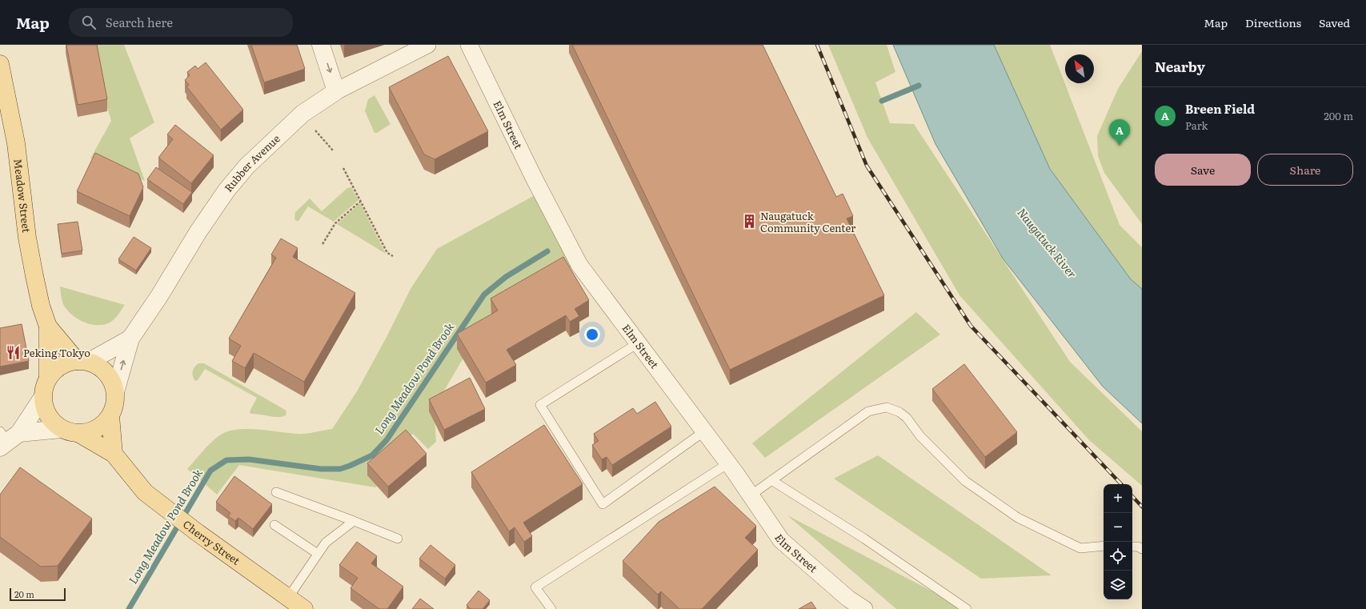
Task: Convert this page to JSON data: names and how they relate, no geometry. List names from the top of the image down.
{
  "streets": {
    "main road": ["Meadow Street", "Cherry Street"],
    "street": ["Elm Street", "Rubber Avenue"]
  },
  "crossings": [
    ["Rubber Avenue", "Meadow Street"],
    ["Rubber Avenue", "Cherry Street"],
    ["Meadow Street", "Cherry Street"]
  ],
  "water": ["Naugatuck River", "Long Meadow Pond Brook"],
  "places": {
    "building": ["Naugatuck Community Center"],
    "restaurant": ["Peking Tokyo"]
  },
  "scale_bar": "20 m",
  "north": "top left",
  "page": {
    "header": "Map",
    "search": "Search here",
    "nav": ["Map", "Directions", "Saved"],
    "heading": "Nearby",
    "list": [
      {
        "mark": "A",
        "name": "Breen Field",
        "note": "Park",
        "value": "200 m"
      }
    ],
    "pins": "A",
    "buttons": ["Save", "Share"],
    "map_buttons": ["+", "−"],
    "scale": "20 m"
  }
}
